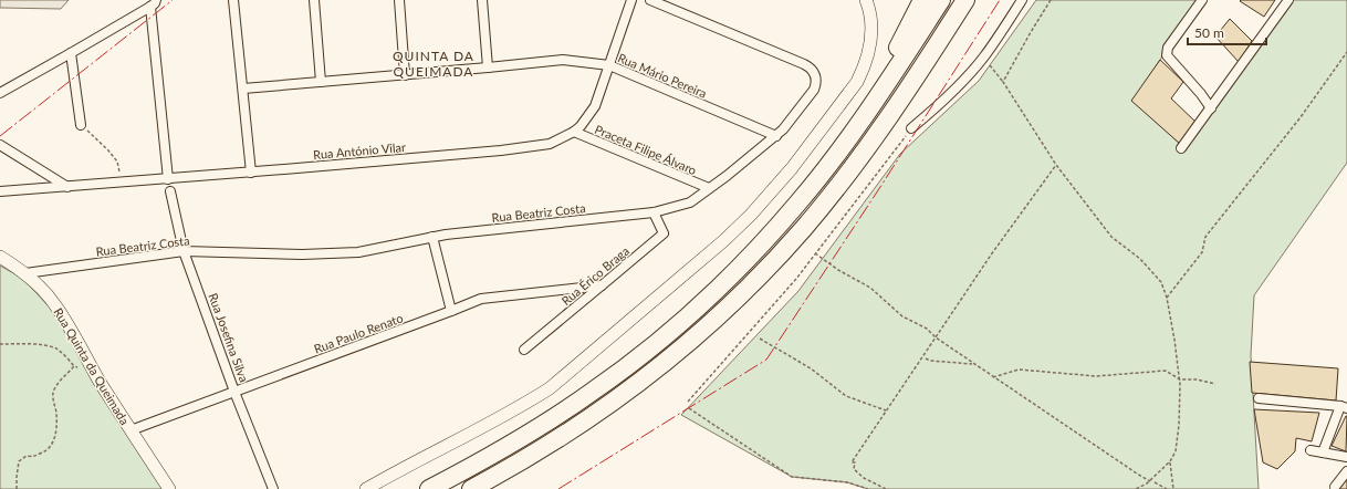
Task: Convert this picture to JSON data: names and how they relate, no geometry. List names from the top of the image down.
{
  "streets": {
    "street": [
      "Rua Mário Pereira",
      "Praceta Filipe Álvaro",
      "Rua António Vilar",
      "Rua Beatriz Costa",
      "Rua Érico Braga",
      "Rua Paulo Renato",
      "Rua Josefina Silva",
      "Rua Quinta da Queimada"
    ]
  },
  "crossings": [
    ["Rua Mário Pereira", "Rua António Vilar"],
    ["Rua Mário Pereira", "Rua Beatriz Costa"],
    ["Praceta Filipe Álvaro", "Rua António Vilar"],
    ["Praceta Filipe Álvaro", "Rua Beatriz Costa"],
    ["Rua Beatriz Costa", "Rua Érico Braga"],
    ["Rua Beatriz Costa", "Rua Josefina Silva"],
    ["Rua Beatriz Costa", "Rua Quinta da Queimada"],
    ["Rua Érico Braga", "Rua Paulo Renato"],
    ["Rua Paulo Renato", "Rua Josefina Silva"],
    ["Rua Paulo Renato", "Rua Quinta da Queimada"]
  ],
  "districts": ["QUINTA DA QUEIMADA"],
  "scale_bar": "50 m"
}
